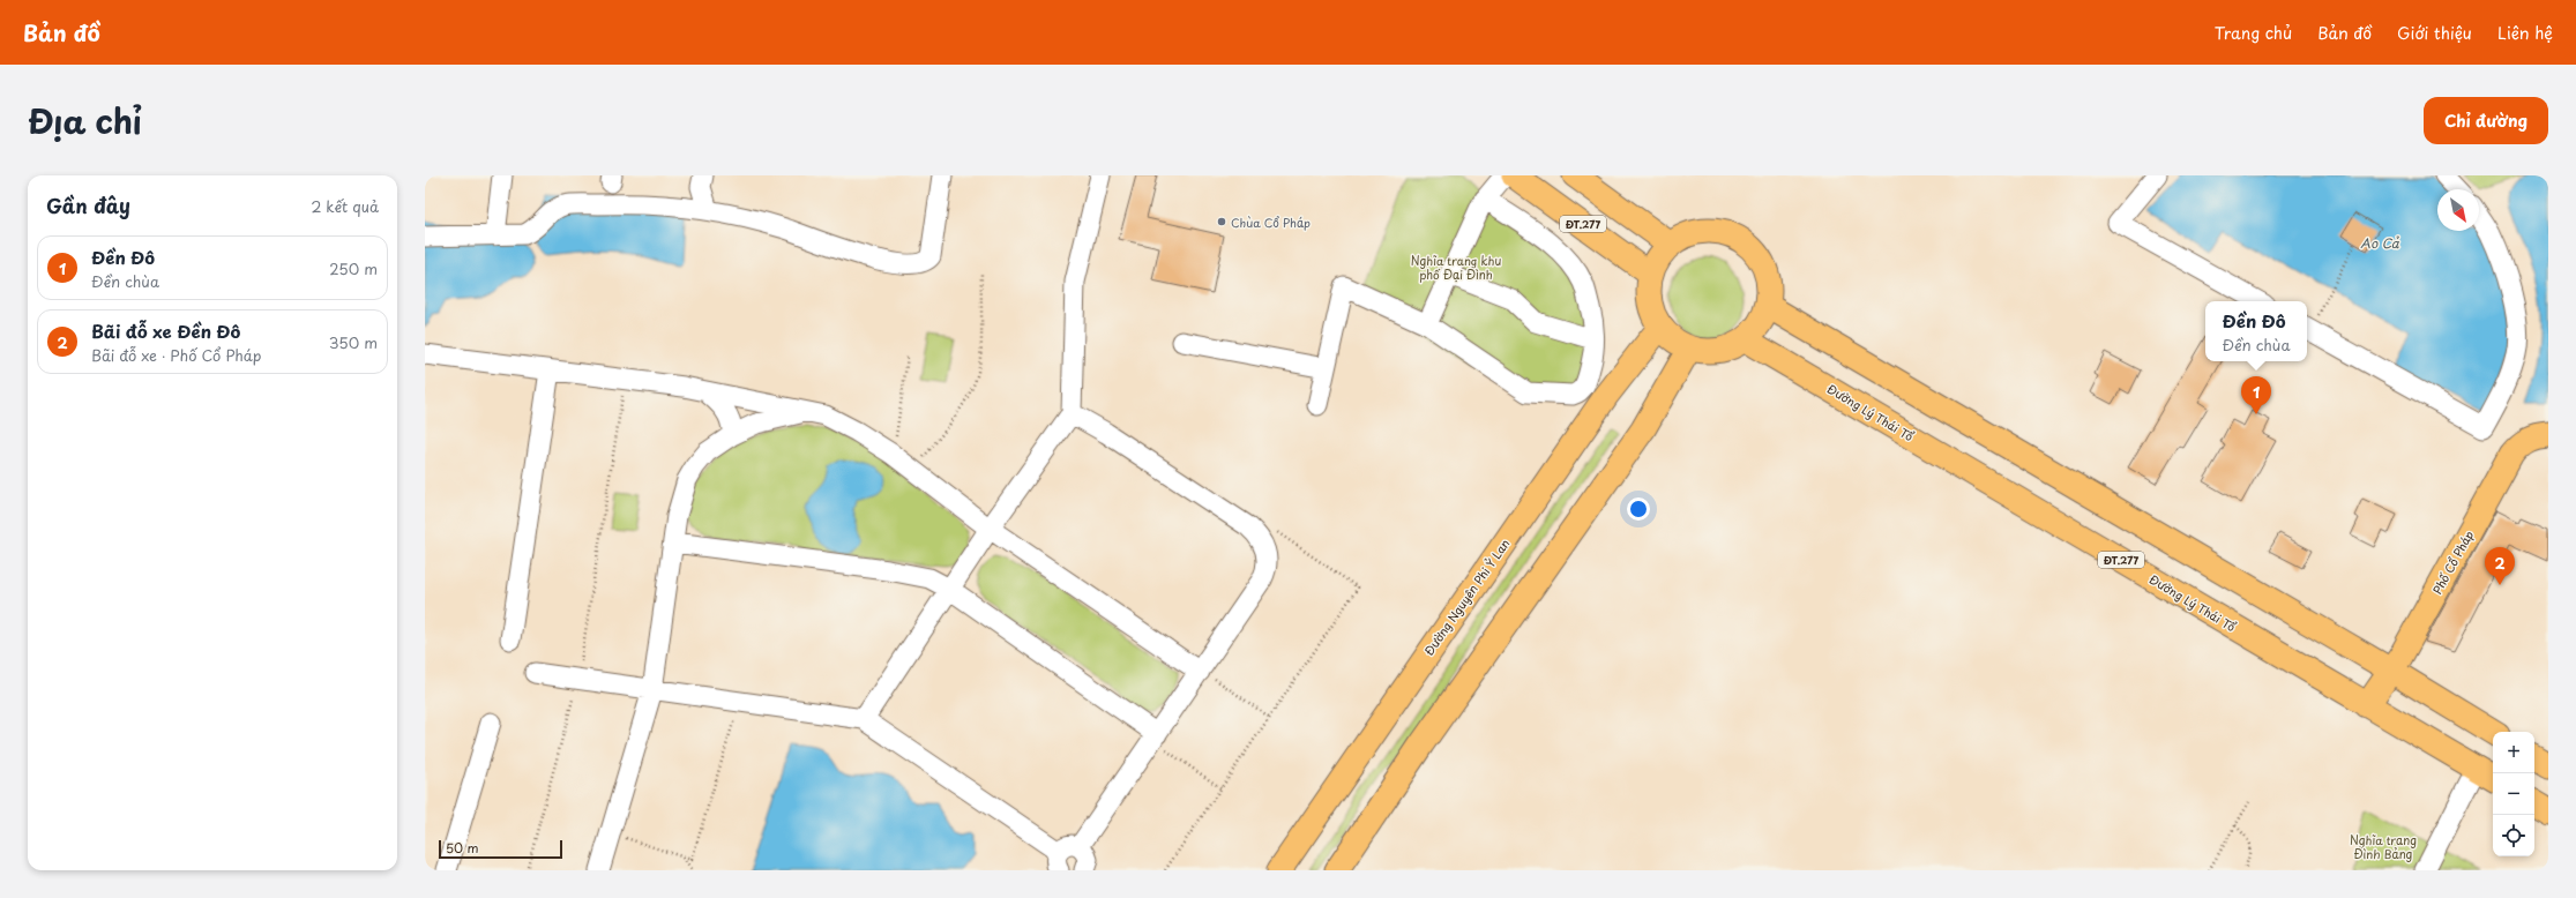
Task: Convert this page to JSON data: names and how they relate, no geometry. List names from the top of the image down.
{
  "streets": {
    "main road": [
      "ĐT.277",
      "Đường Lý Thái Tổ",
      "Phố Cổ Pháp",
      "Đường Nguyên Phi Ỷ Lan"
    ]
  },
  "crossings": [
    ["ĐT.277", "Đường Lý Thái Tổ"],
    ["ĐT.277", "Đường Nguyên Phi Ỷ Lan"],
    ["Đường Lý Thái Tổ", "Phố Cổ Pháp"],
    ["Đường Lý Thái Tổ", "Đường Nguyên Phi Ỷ Lan"]
  ],
  "water": ["Ao Cả"],
  "parks": ["Nghĩa trang khu phố Đại Đình", "Nghĩa trang Đình Bảng"],
  "places": ["Chùa Cổ Pháp"],
  "scale_bar": "50 m",
  "north": "bottom right",
  "page": {
    "header": "Bản đồ",
    "nav": [
      "Trang chủ",
      "Bản đồ",
      "Giới thiệu",
      "Liên hệ"
    ],
    "title": "Địa chỉ",
    "buttons": "Chỉ đường",
    "heading": ["Gần đây", "2 kết quả"],
    "list": [
      {
        "mark": "1",
        "name": "Đền Đô",
        "note": "Đền chùa",
        "value": "250 m"
      },
      {
        "mark": "2",
        "name": "Bãi đỗ xe Đền Đô",
        "note": "Bãi đỗ xe · Phố Cổ Pháp",
        "value": "350 m"
      }
    ],
    "popup": ["Đền Đô", "Đền chùa"],
    "pins": ["1", "2"],
    "map_buttons": ["+", "−"],
    "scale": "50 m"
  }
}
